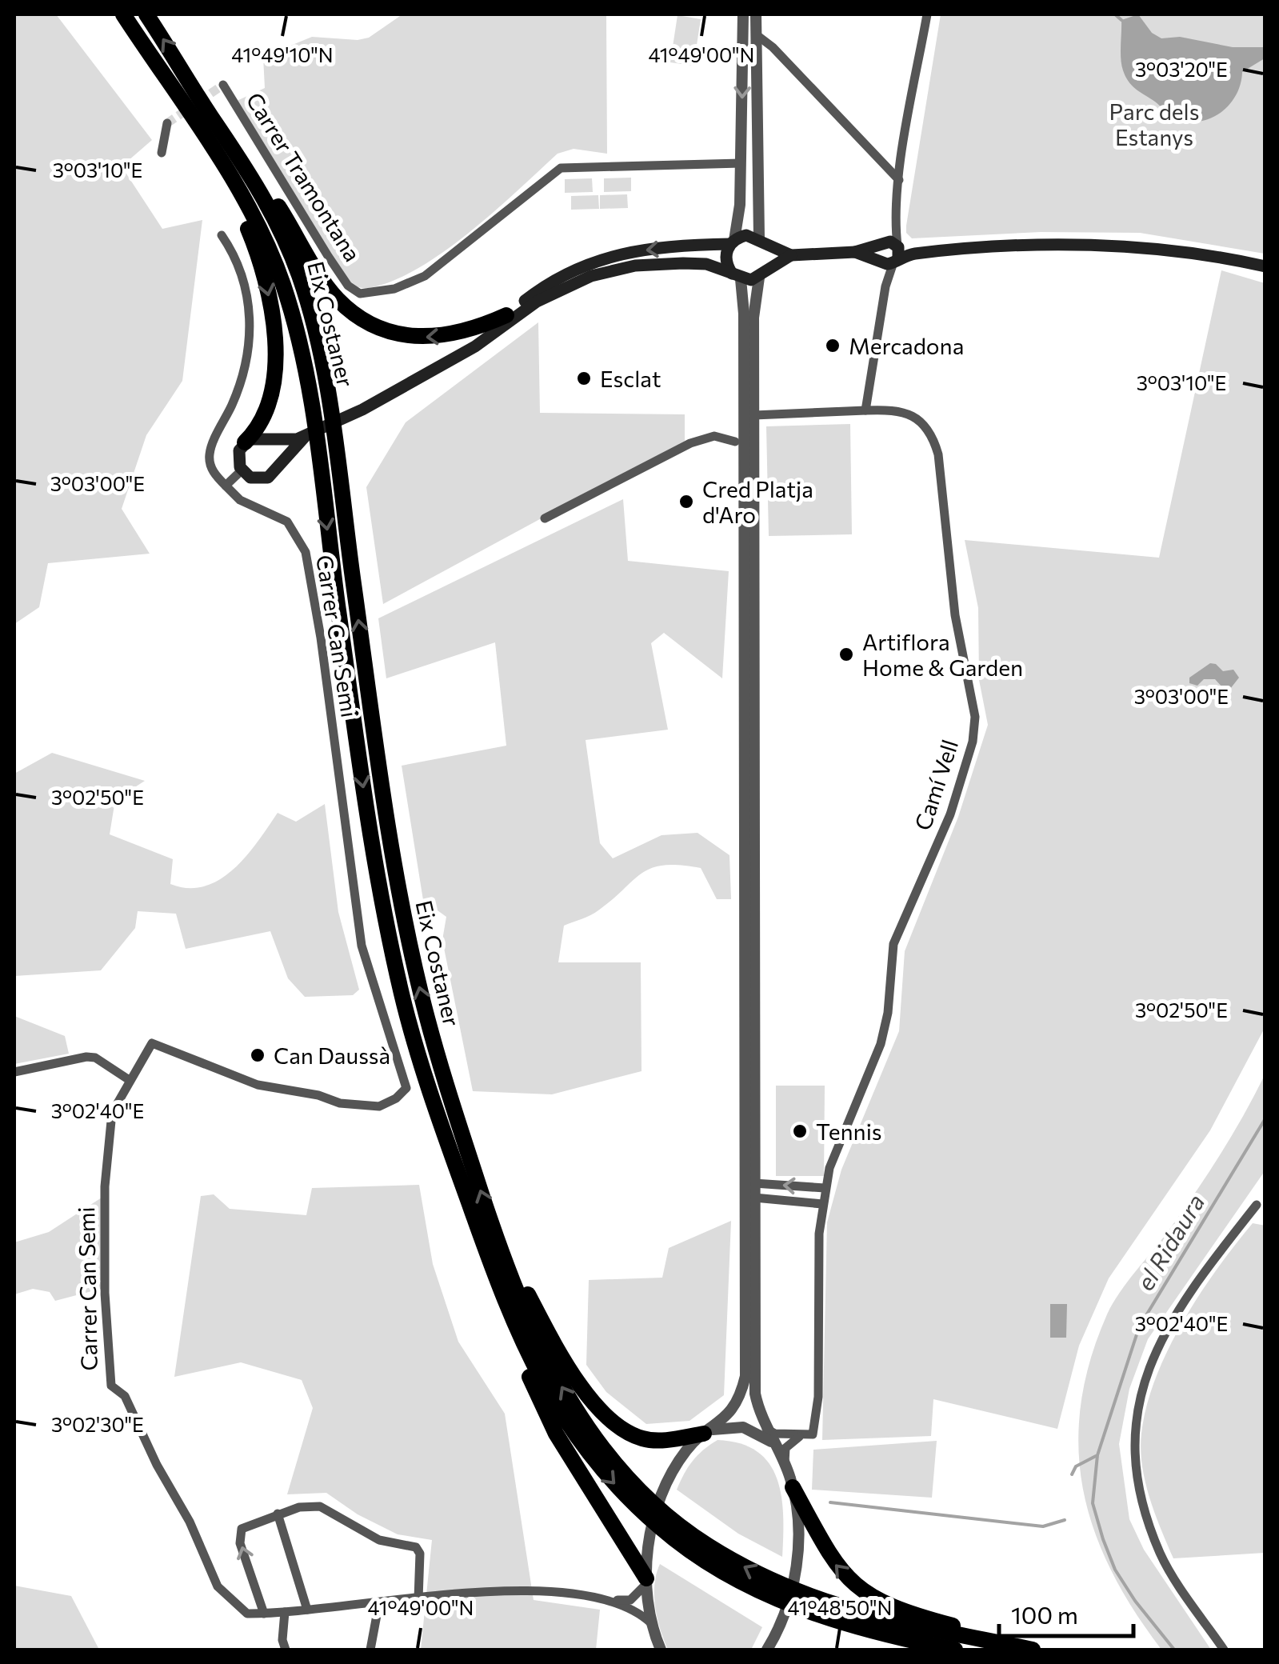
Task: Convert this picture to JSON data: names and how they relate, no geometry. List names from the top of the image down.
{
  "streets": {
    "highway": ["Eix Costaner"],
    "street": ["Carrer Tramontana", "Carrer Can Semi", "Camí Vell"]
  },
  "water": ["el Ridaura"],
  "parks": ["Parc dels Estanys"],
  "places": [
    "Mercadona",
    "Esclat",
    "Cred Platja d'Aro",
    "Artiflora Home & Garden",
    "Can Daussà",
    "Tennis"
  ],
  "scale_bar": "100 m",
  "coordinates": [
    "41°49'10\"N",
    "41°49'00\"N",
    "3°03'20\"E",
    "3°03'10\"E",
    "3°03'00\"E",
    "3°02'50\"E",
    "3°02'40\"E",
    "3°02'30\"E",
    "41°48'50\"N"
  ]
}
